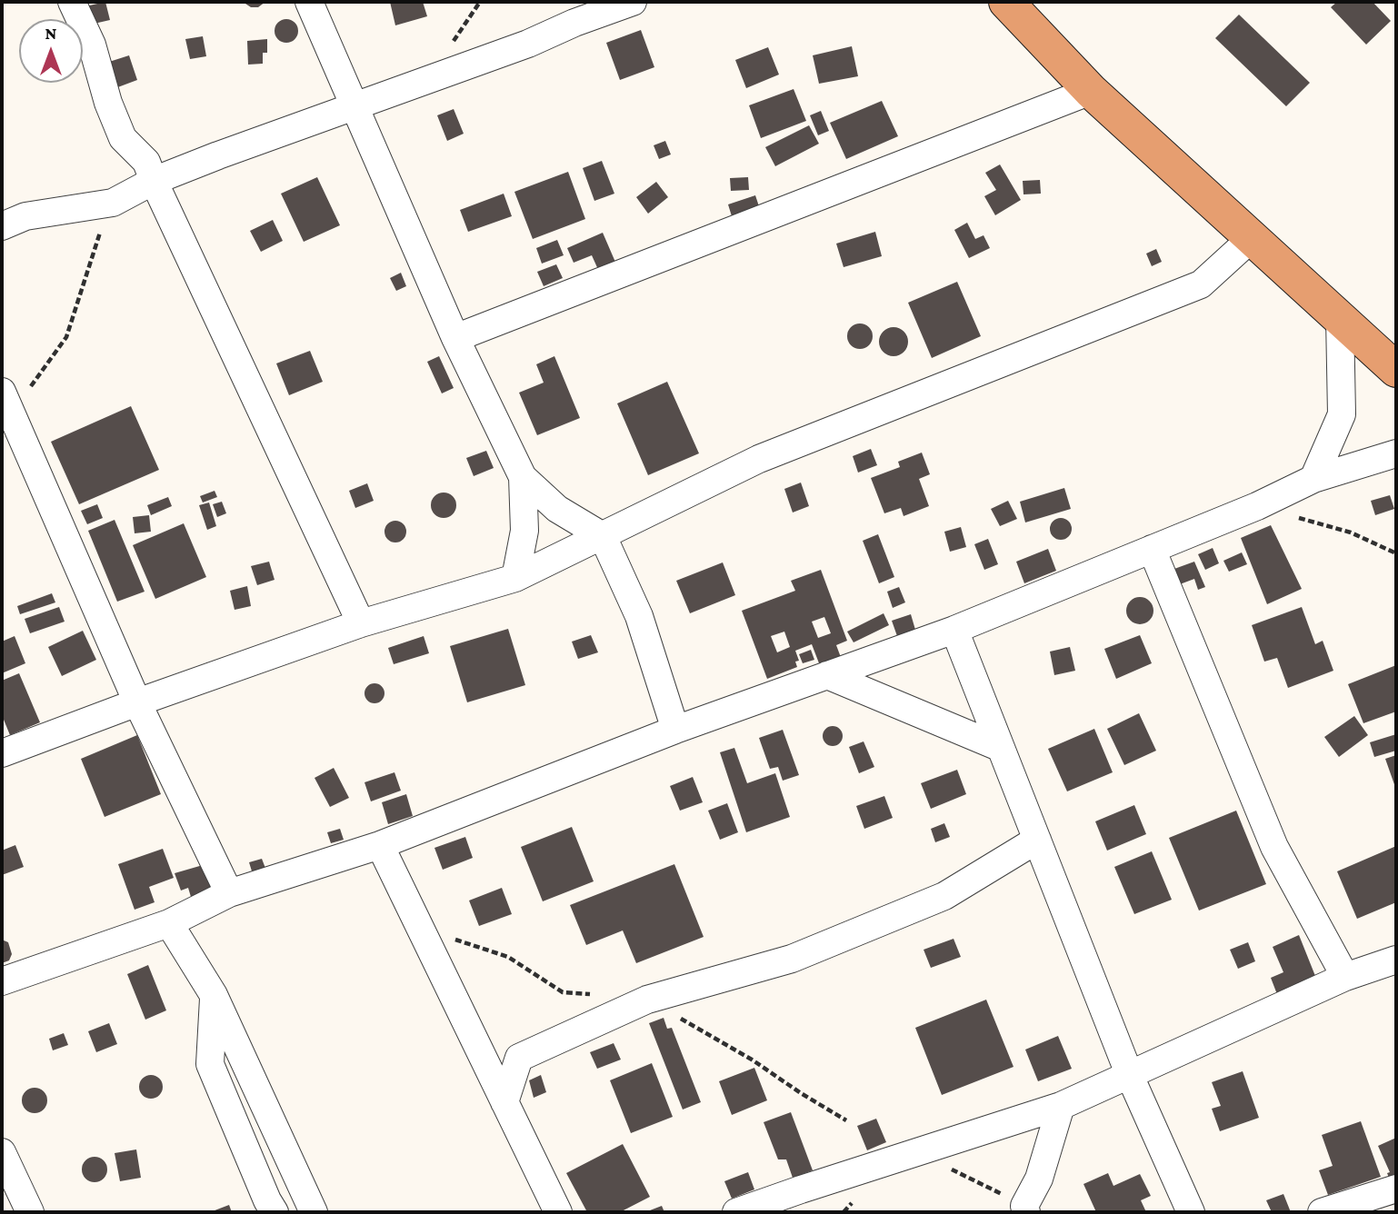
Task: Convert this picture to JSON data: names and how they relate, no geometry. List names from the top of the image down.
{
  "north": "top"
}
